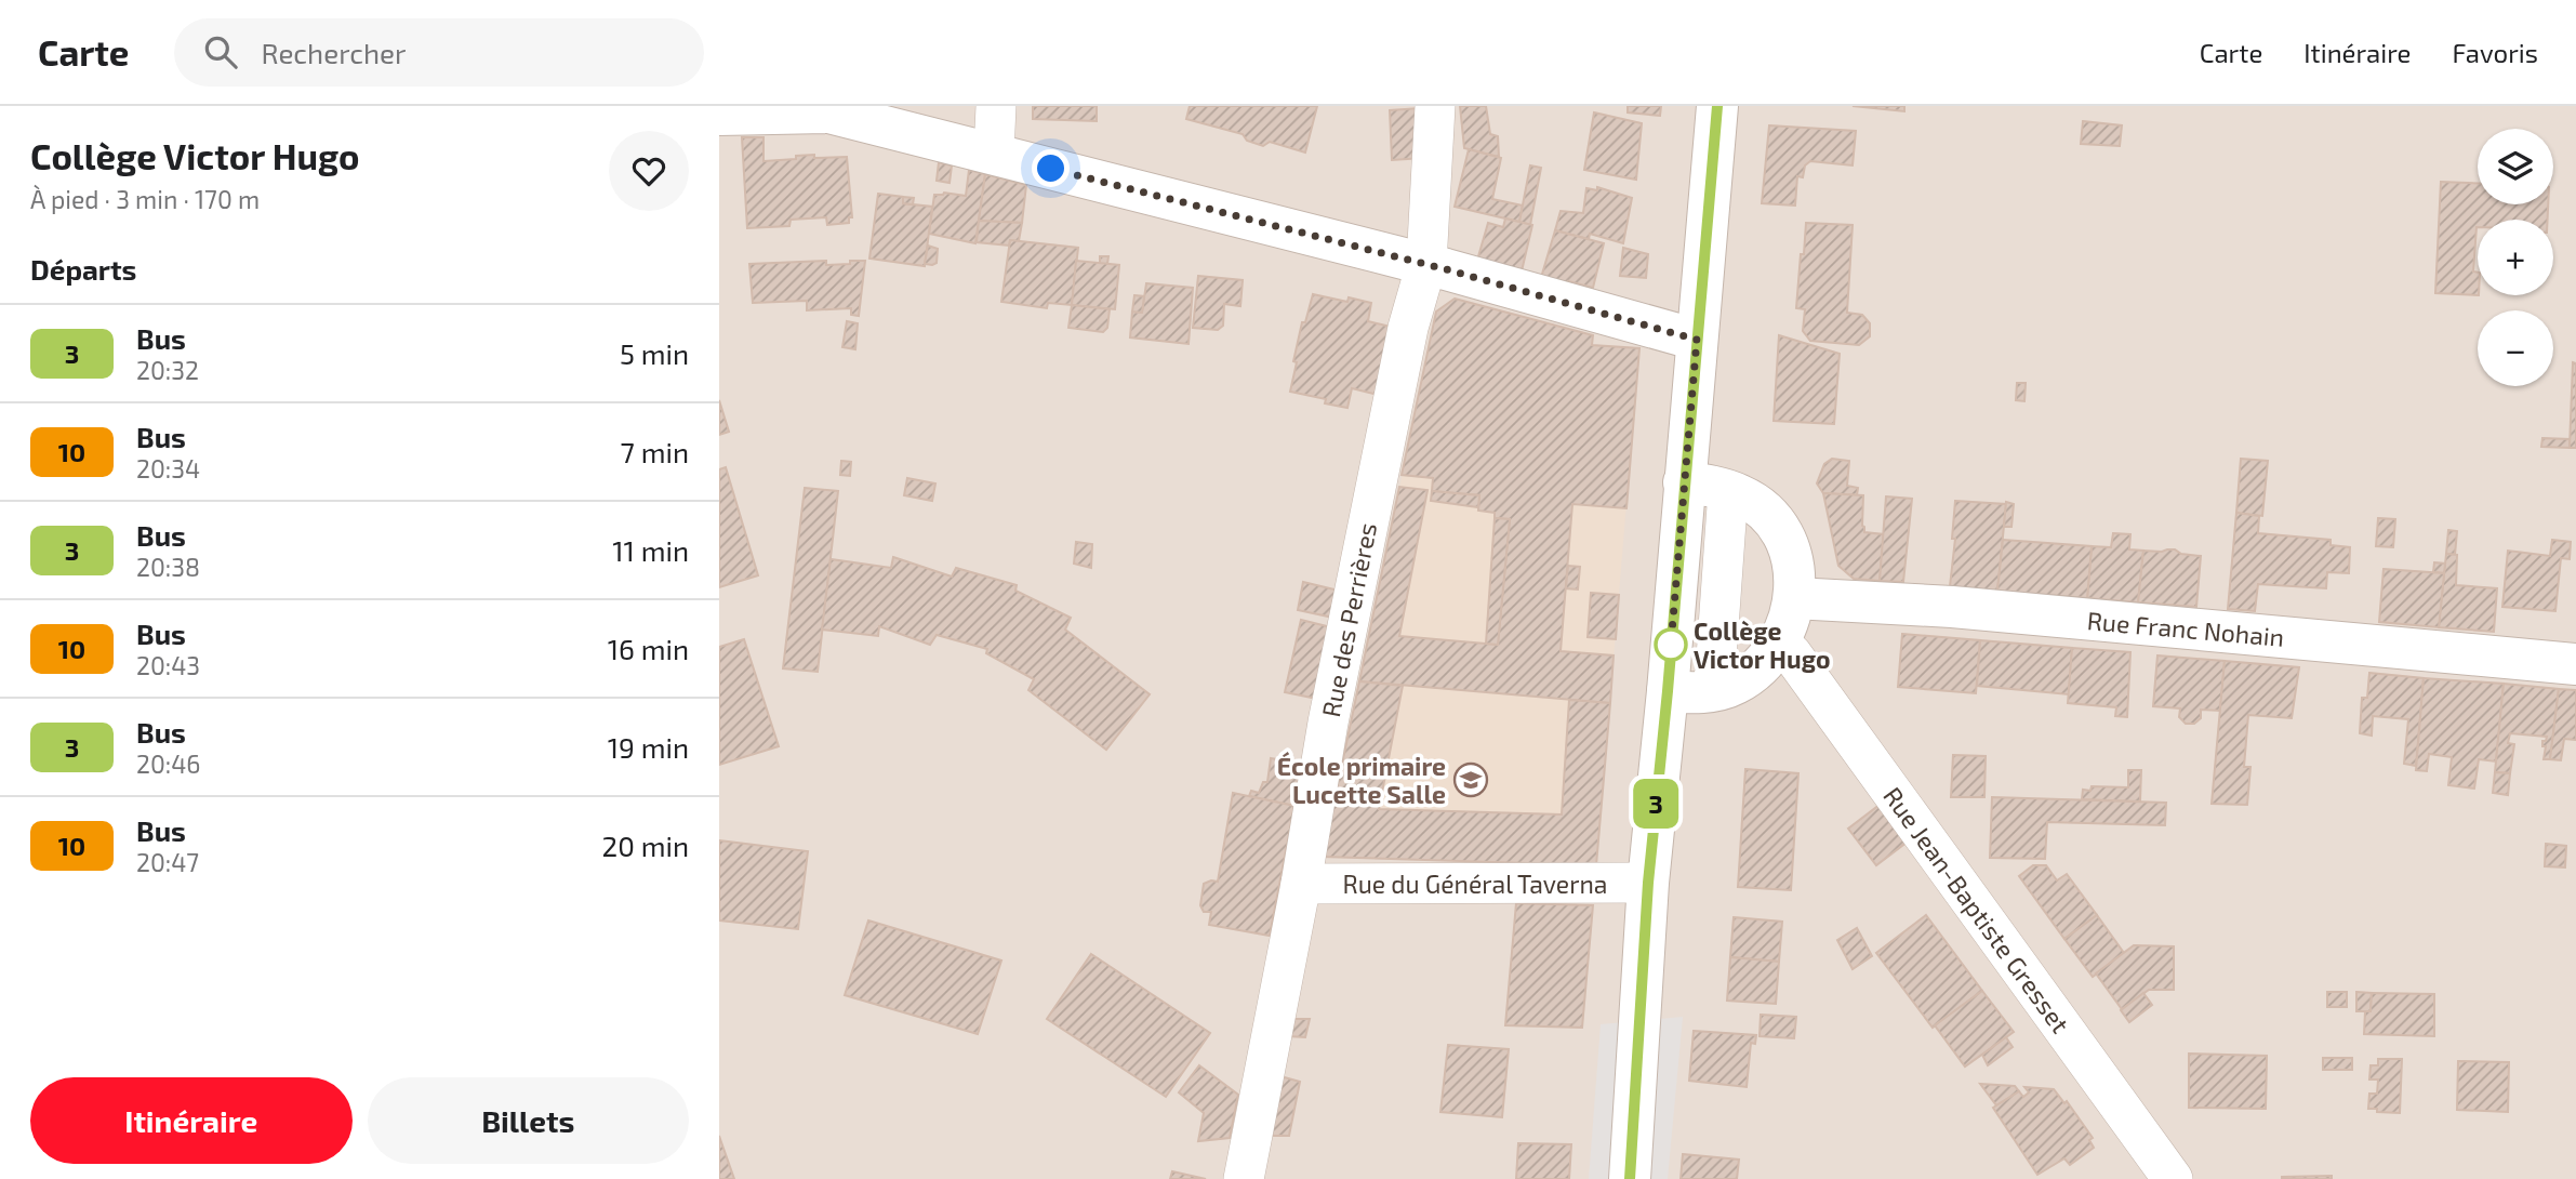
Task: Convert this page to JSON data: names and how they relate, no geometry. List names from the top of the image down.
{
  "streets": {
    "street": [
      "Rue des Perrières",
      "Rue Franc Nohain",
      "Rue du Général Taverna",
      "Rue Jean-Baptiste Gresset"
    ]
  },
  "crossings": [
    ["Rue des Perrières", "Rue du Général Taverna"]
  ],
  "places": {
    "other": ["Collège Victor Hugo"],
    "school or university": ["École primaire Lucette Salle"]
  },
  "lines": ["bus line 3"],
  "page": {
    "header": "Carte",
    "search": "Rechercher",
    "nav": ["Carte", "Itinéraire", "Favoris"],
    "heading": [
      ["Collège Victor Hugo", "À pied · 3 min · 170 m"],
      "Départs"
    ],
    "on_map": "3",
    "map_buttons": ["+", "−"],
    "list": [
      {
        "mark": "3",
        "name": "Bus",
        "note": "20:32",
        "value": "5 min"
      },
      {
        "mark": "10",
        "name": "Bus",
        "note": "20:34",
        "value": "7 min"
      },
      {
        "mark": "3",
        "name": "Bus",
        "note": "20:38",
        "value": "11 min"
      },
      {
        "mark": "10",
        "name": "Bus",
        "note": "20:43",
        "value": "16 min"
      },
      {
        "mark": "3",
        "name": "Bus",
        "note": "20:46",
        "value": "19 min"
      },
      {
        "mark": "10",
        "name": "Bus",
        "note": "20:47",
        "value": "20 min"
      }
    ],
    "buttons": ["Itinéraire", "Billets"]
  }
}
